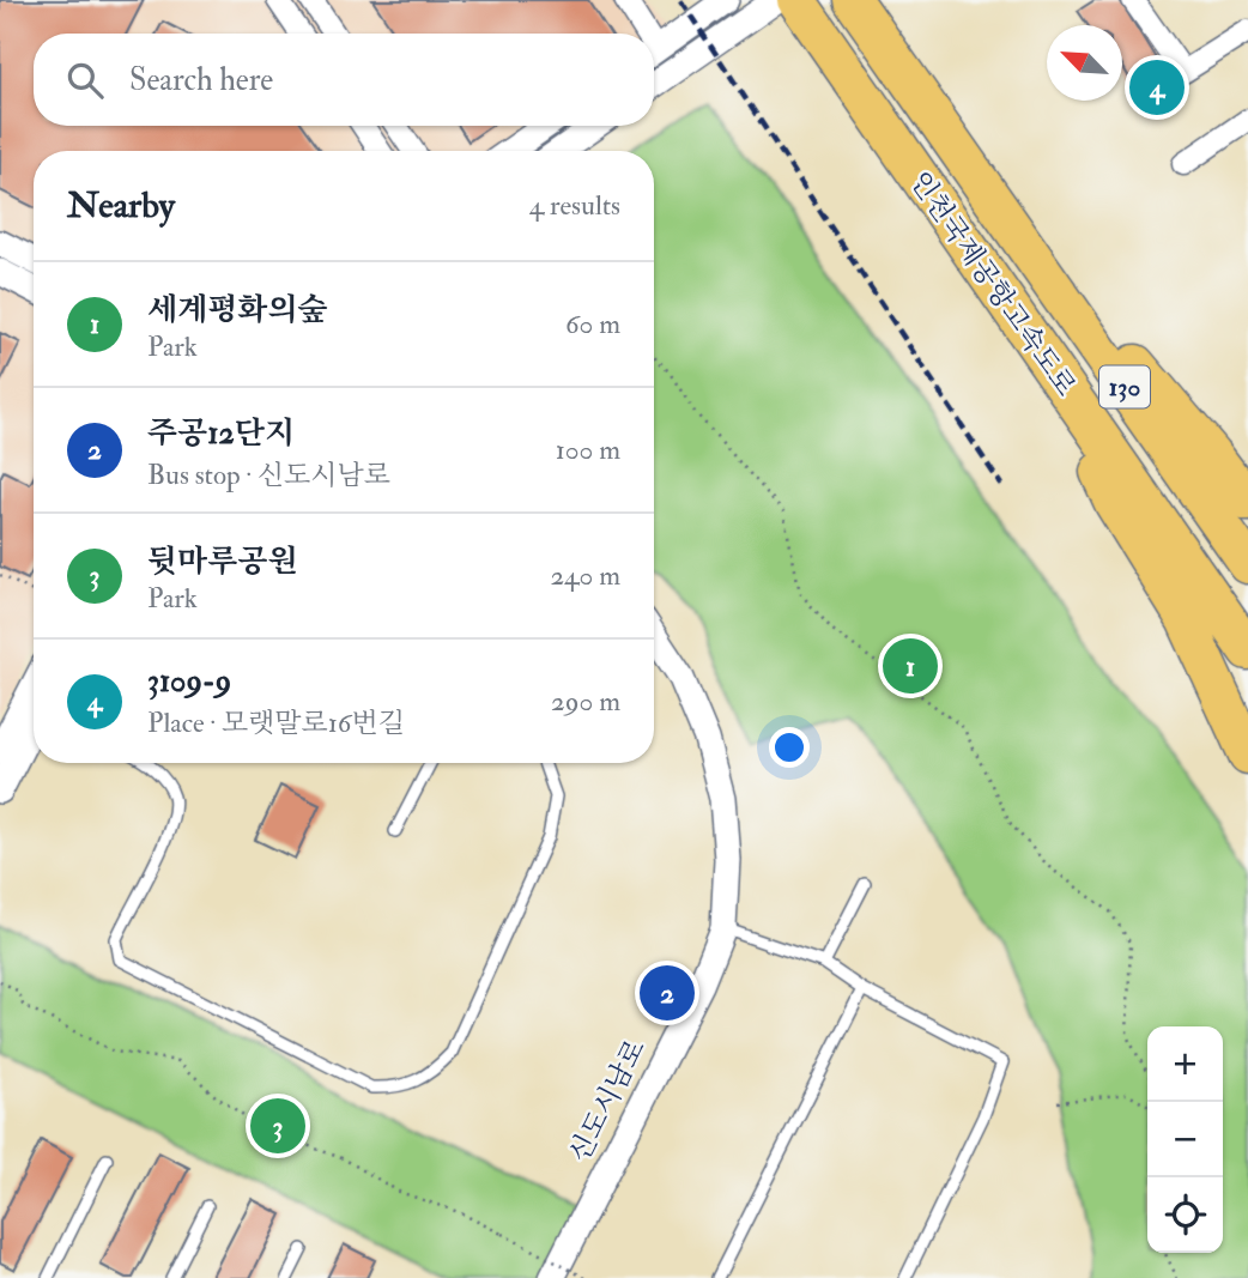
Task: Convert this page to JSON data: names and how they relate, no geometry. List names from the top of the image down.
{
  "streets": {
    "highway": ["인천국제공항고속도로", "130"],
    "street": ["신도시남로"]
  },
  "north": "top left",
  "page": {
    "search": "Search here",
    "pins": [
      "4",
      "1",
      "2",
      "3"
    ],
    "heading": ["Nearby", "4 results"],
    "list": [
      {
        "mark": "1",
        "name": "세계평화의숲",
        "note": "Park",
        "value": "60 m"
      },
      {
        "mark": "2",
        "name": "주공12단지",
        "note": "Bus stop · 신도시남로",
        "value": "100 m"
      },
      {
        "mark": "3",
        "name": "뒷마루공원",
        "note": "Park",
        "value": "240 m"
      },
      {
        "mark": "4",
        "name": "3109-9",
        "note": "Place · 모랫말로16번길",
        "value": "290 m"
      }
    ],
    "map_buttons": ["+", "−"]
  }
}
